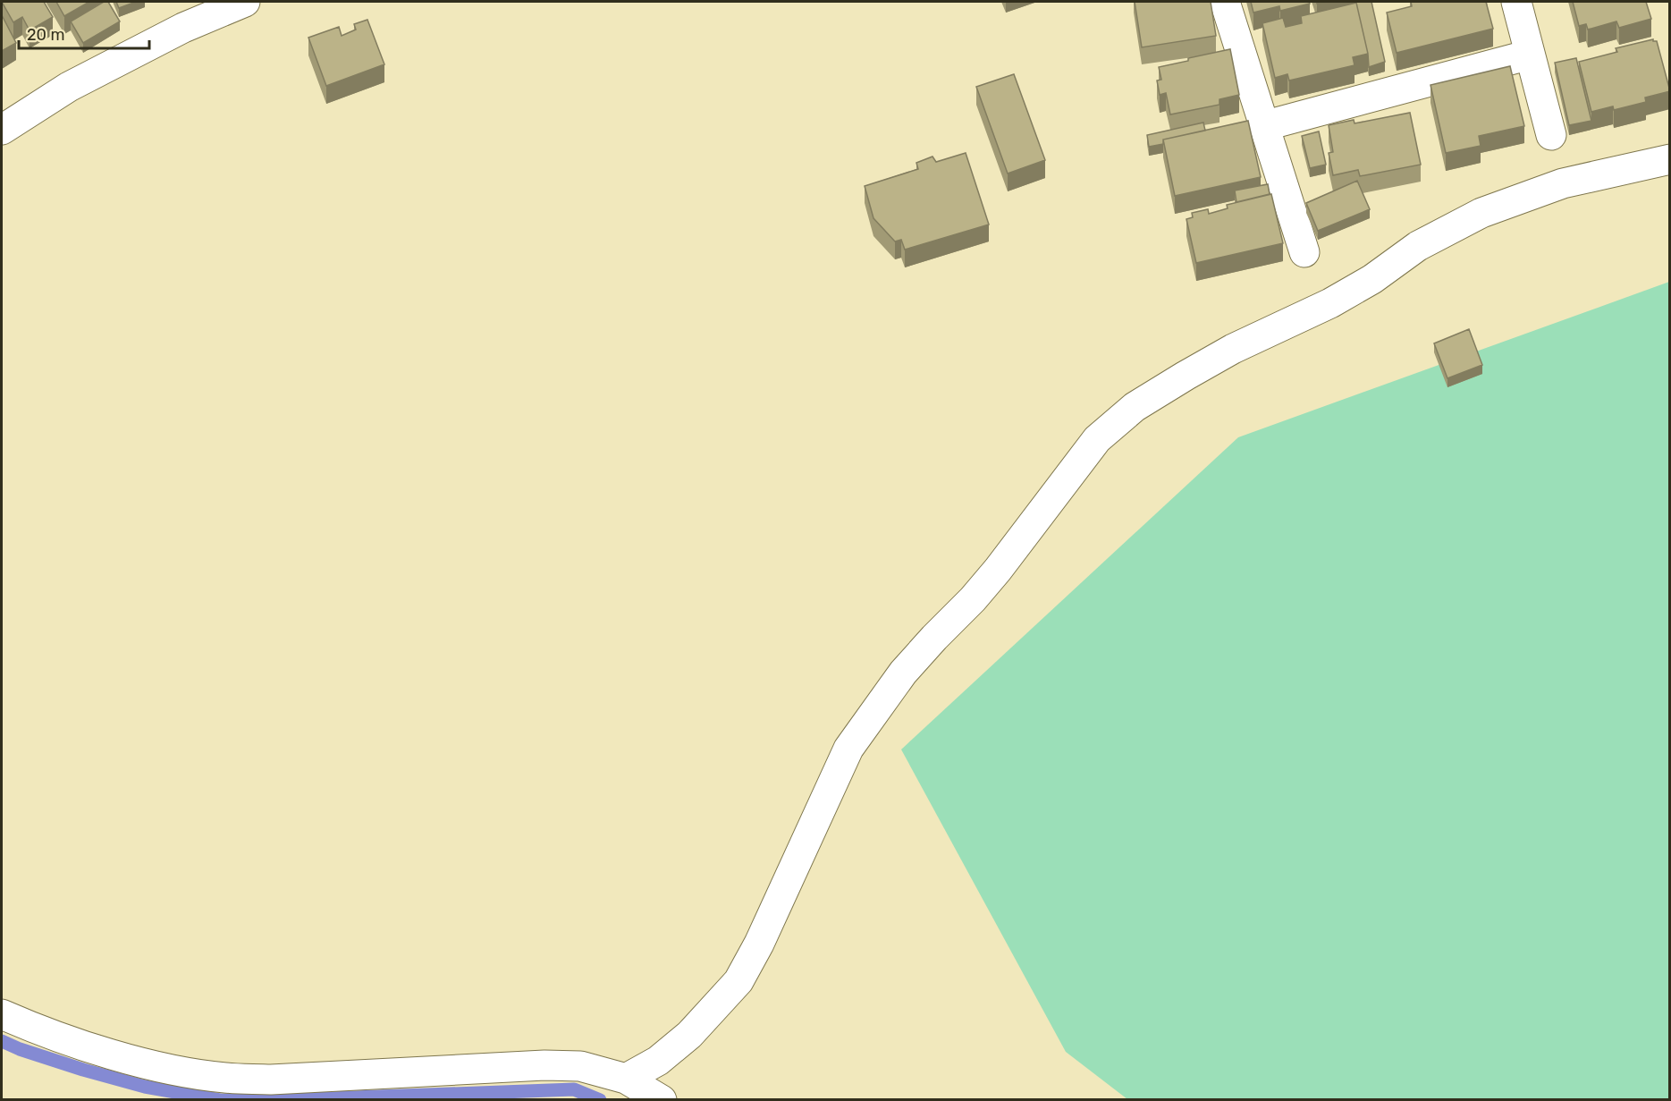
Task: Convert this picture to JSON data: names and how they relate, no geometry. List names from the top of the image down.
{
  "scale_bar": "20 m"
}
